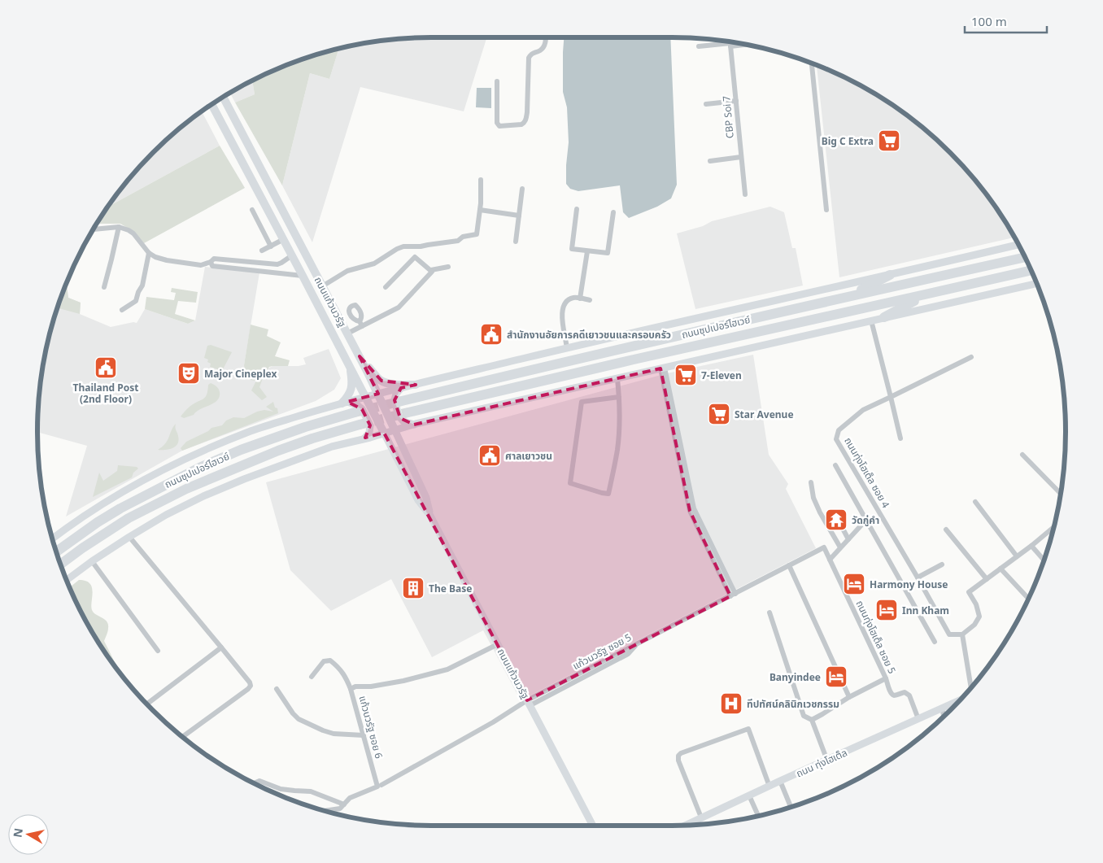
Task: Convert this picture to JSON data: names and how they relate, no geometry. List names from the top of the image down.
{
  "streets": {
    "highway": ["ถนนซุปเปอร์ไฮเวย์"],
    "main road": ["ถนนแก้วนวรัฐ", "ถนน ทุ่งโฮเต็ล"],
    "street": [
      "CBP Soi 7",
      "ถนนทุ่งโฮเต็ล ซอย 4",
      "ถนนทุ่งโฮเต็ล ซอย 5",
      "แก้วนวรัฐ ซอย 5",
      "แก้วนวรัฐ ซอย 6"
    ]
  },
  "crossings": [
    ["ถนนแก้วนวรัฐ", "แก้วนวรัฐ ซอย 5"],
    ["ถนนแก้วนวรัฐ", "แก้วนวรัฐ ซอย 6"],
    ["ถนนทุ่งโฮเต็ล ซอย 5", "แก้วนวรัฐ ซอย 5"],
    ["ถนนทุ่งโฮเต็ล ซอย 5", "ถนน ทุ่งโฮเต็ล"]
  ],
  "places": {
    "supermarket": ["Big C Extra", "7-Eleven", "Star Avenue"],
    "public building": ["สำนักงานอัยการคดีเยาวชนและครอบครัว", "Thailand Post (2nd Floor)", "ศาลเยาวชน"],
    "theatre": ["Major Cineplex"],
    "temple": ["วัดกู่คำ"],
    "hotel": ["Harmony House", "Inn Kham", "Banyindee"],
    "building": ["The Base"],
    "hospital": ["ทีปทัศน์คลินิกเวชกรรม"]
  },
  "scale_bar": "100 m",
  "north": "left"
}
